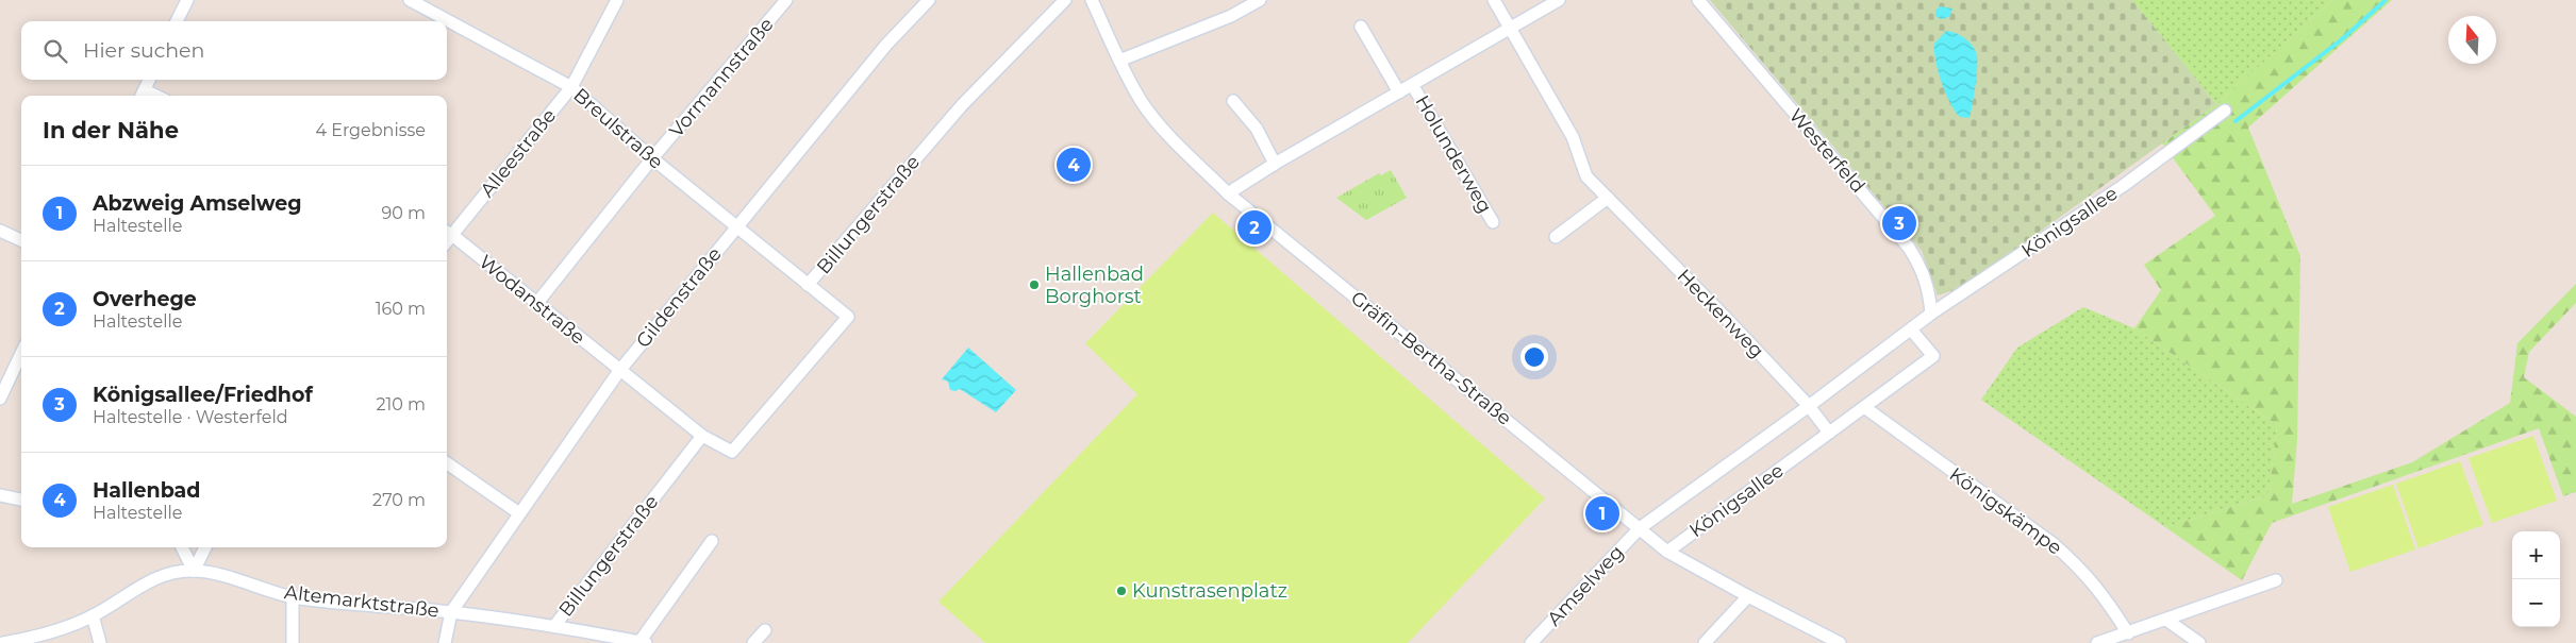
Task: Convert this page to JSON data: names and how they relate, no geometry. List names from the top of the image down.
{
  "streets": {
    "street": [
      "Vormannstraße",
      "Breulstraße",
      "Westerfeld",
      "Alleestraße",
      "Holunderweg",
      "Billungerstraße",
      "Königsallee",
      "Gildenstraße",
      "Wodanstraße",
      "Heckenweg",
      "Gräfin-Bertha-Straße",
      "Königskämpe",
      "Amselweg",
      "Altemarktstraße"
    ]
  },
  "crossings": [
    ["Vormannstraße", "Breulstraße"],
    ["Vormannstraße", "Wodanstraße"],
    ["Breulstraße", "Alleestraße"],
    ["Breulstraße", "Billungerstraße"],
    ["Breulstraße", "Gildenstraße"],
    ["Westerfeld", "Königsallee"],
    ["Alleestraße", "Wodanstraße"],
    ["Billungerstraße", "Gildenstraße"],
    ["Billungerstraße", "Wodanstraße"],
    ["Billungerstraße", "Altemarktstraße"],
    ["Königsallee", "Heckenweg"],
    ["Königsallee", "Gräfin-Bertha-Straße"],
    ["Königsallee", "Königskämpe"],
    ["Königsallee", "Amselweg"],
    ["Gildenstraße", "Wodanstraße"],
    ["Gildenstraße", "Altemarktstraße"],
    ["Gräfin-Bertha-Straße", "Amselweg"]
  ],
  "places": ["Hallenbad Borghorst", "Kunstrasenplatz"],
  "north": "top",
  "page": {
    "search": "Hier suchen",
    "heading": ["In der Nähe", "4 Ergebnisse"],
    "pins": [
      "4",
      "3",
      "2",
      "1"
    ],
    "list": [
      {
        "mark": "1",
        "name": "Abzweig Amselweg",
        "note": "Haltestelle",
        "value": "90 m"
      },
      {
        "mark": "2",
        "name": "Overhege",
        "note": "Haltestelle",
        "value": "160 m"
      },
      {
        "mark": "3",
        "name": "Königsallee/Friedhof",
        "note": "Haltestelle · Westerfeld",
        "value": "210 m"
      },
      {
        "mark": "4",
        "name": "Hallenbad",
        "note": "Haltestelle",
        "value": "270 m"
      }
    ],
    "map_buttons": ["+", "−"]
  }
}
